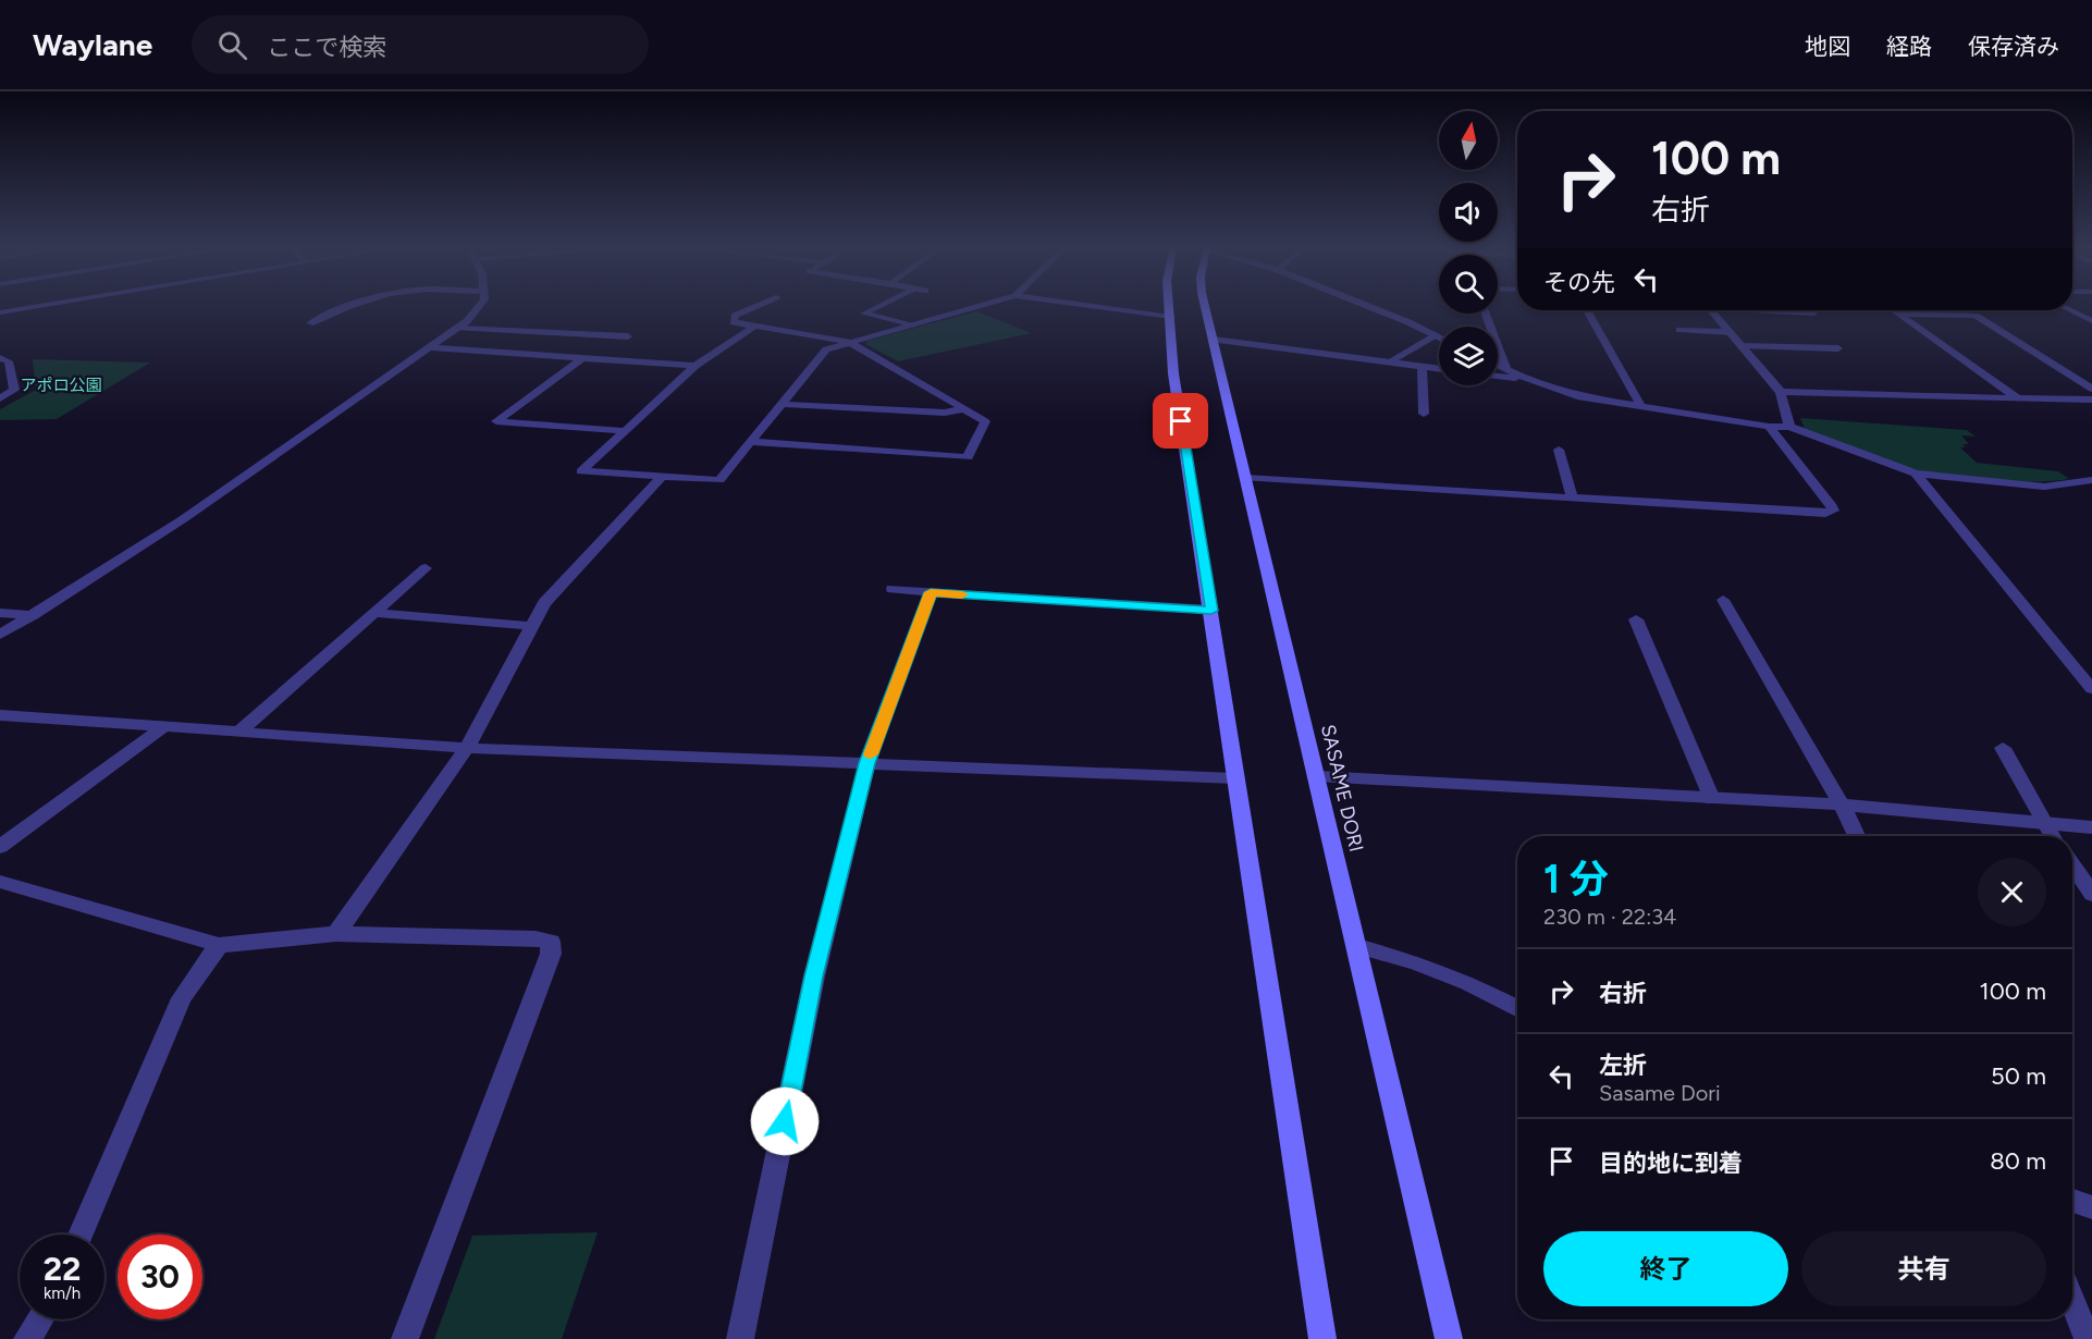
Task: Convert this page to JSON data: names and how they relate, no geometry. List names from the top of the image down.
{
  "streets": {
    "main road": ["SASAME DORI"]
  },
  "parks": ["アポロ公園"],
  "north": "top",
  "page": {
    "header": "Waylane",
    "search": "ここで検索",
    "nav": ["地図", "経路", "保存済み"],
    "turn": ["100 m", "右折"],
    "then": "その先",
    "heading": ["1 分", "230 m · 22:34"],
    "list": [
      {
        "name": "右折",
        "value": "100 m"
      },
      {
        "name": "左折",
        "note": "Sasame Dori",
        "value": "50 m"
      },
      {
        "name": "目的地に到着",
        "value": "80 m"
      }
    ],
    "buttons": ["終了", "共有"],
    "speed": "22 km/h",
    "limit": "30"
  }
}
